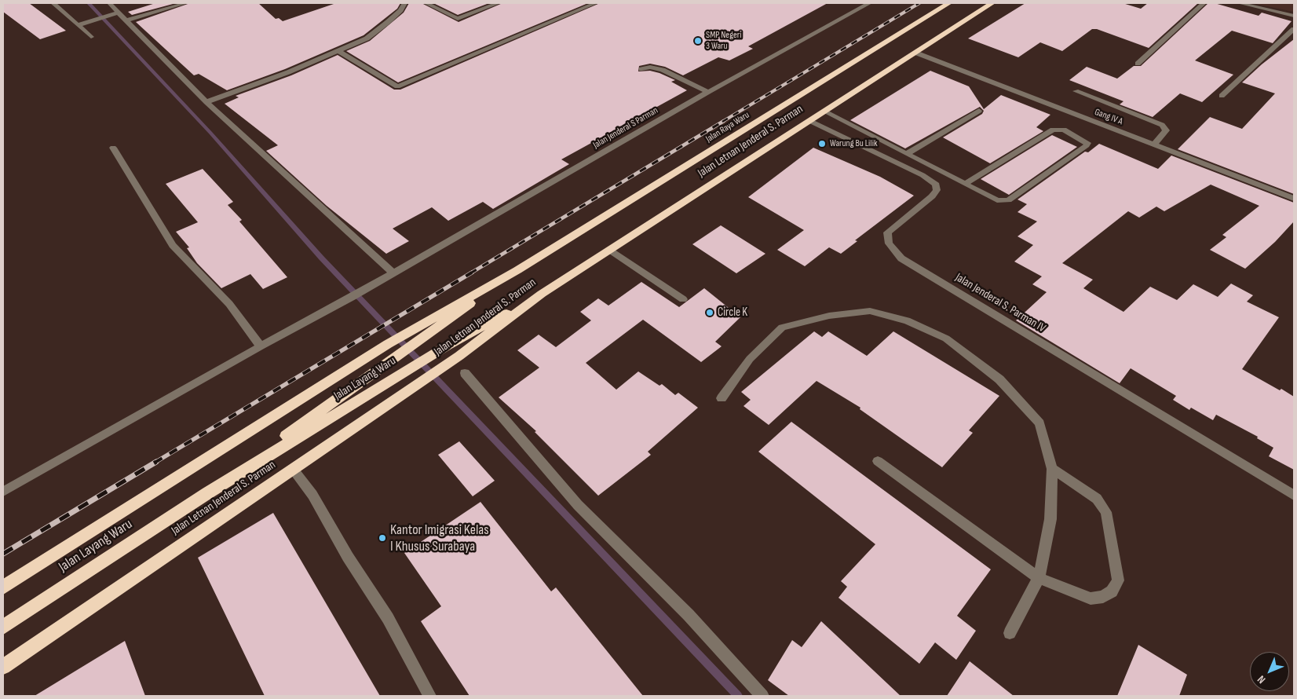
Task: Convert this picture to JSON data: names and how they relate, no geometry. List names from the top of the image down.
{
  "streets": {
    "highway": ["Jalan Raya Waru", "Jalan Letnan Jenderal S. Parman", "Jalan Layang Waru"],
    "street": ["Gang IV A", "Jalan Jenderal S Parman", "Jalan Jenderal S. Parman IV"]
  },
  "crossings": [
    ["Gang IV A", "Jalan Letnan Jenderal S. Parman"],
    ["Jalan Raya Waru", "Jalan Letnan Jenderal S. Parman"],
    ["Jalan Raya Waru", "Jalan Layang Waru"],
    ["Jalan Letnan Jenderal S. Parman", "Jalan Jenderal S. Parman IV"],
    ["Jalan Letnan Jenderal S. Parman", "Jalan Layang Waru"]
  ],
  "places": [
    "SMP Negeri 3 Waru",
    "Warung Bu Lilik",
    "Circle K",
    "Kantor Imigrasi Kelas I Khusus Surabaya"
  ],
  "north": "bottom left"
}
